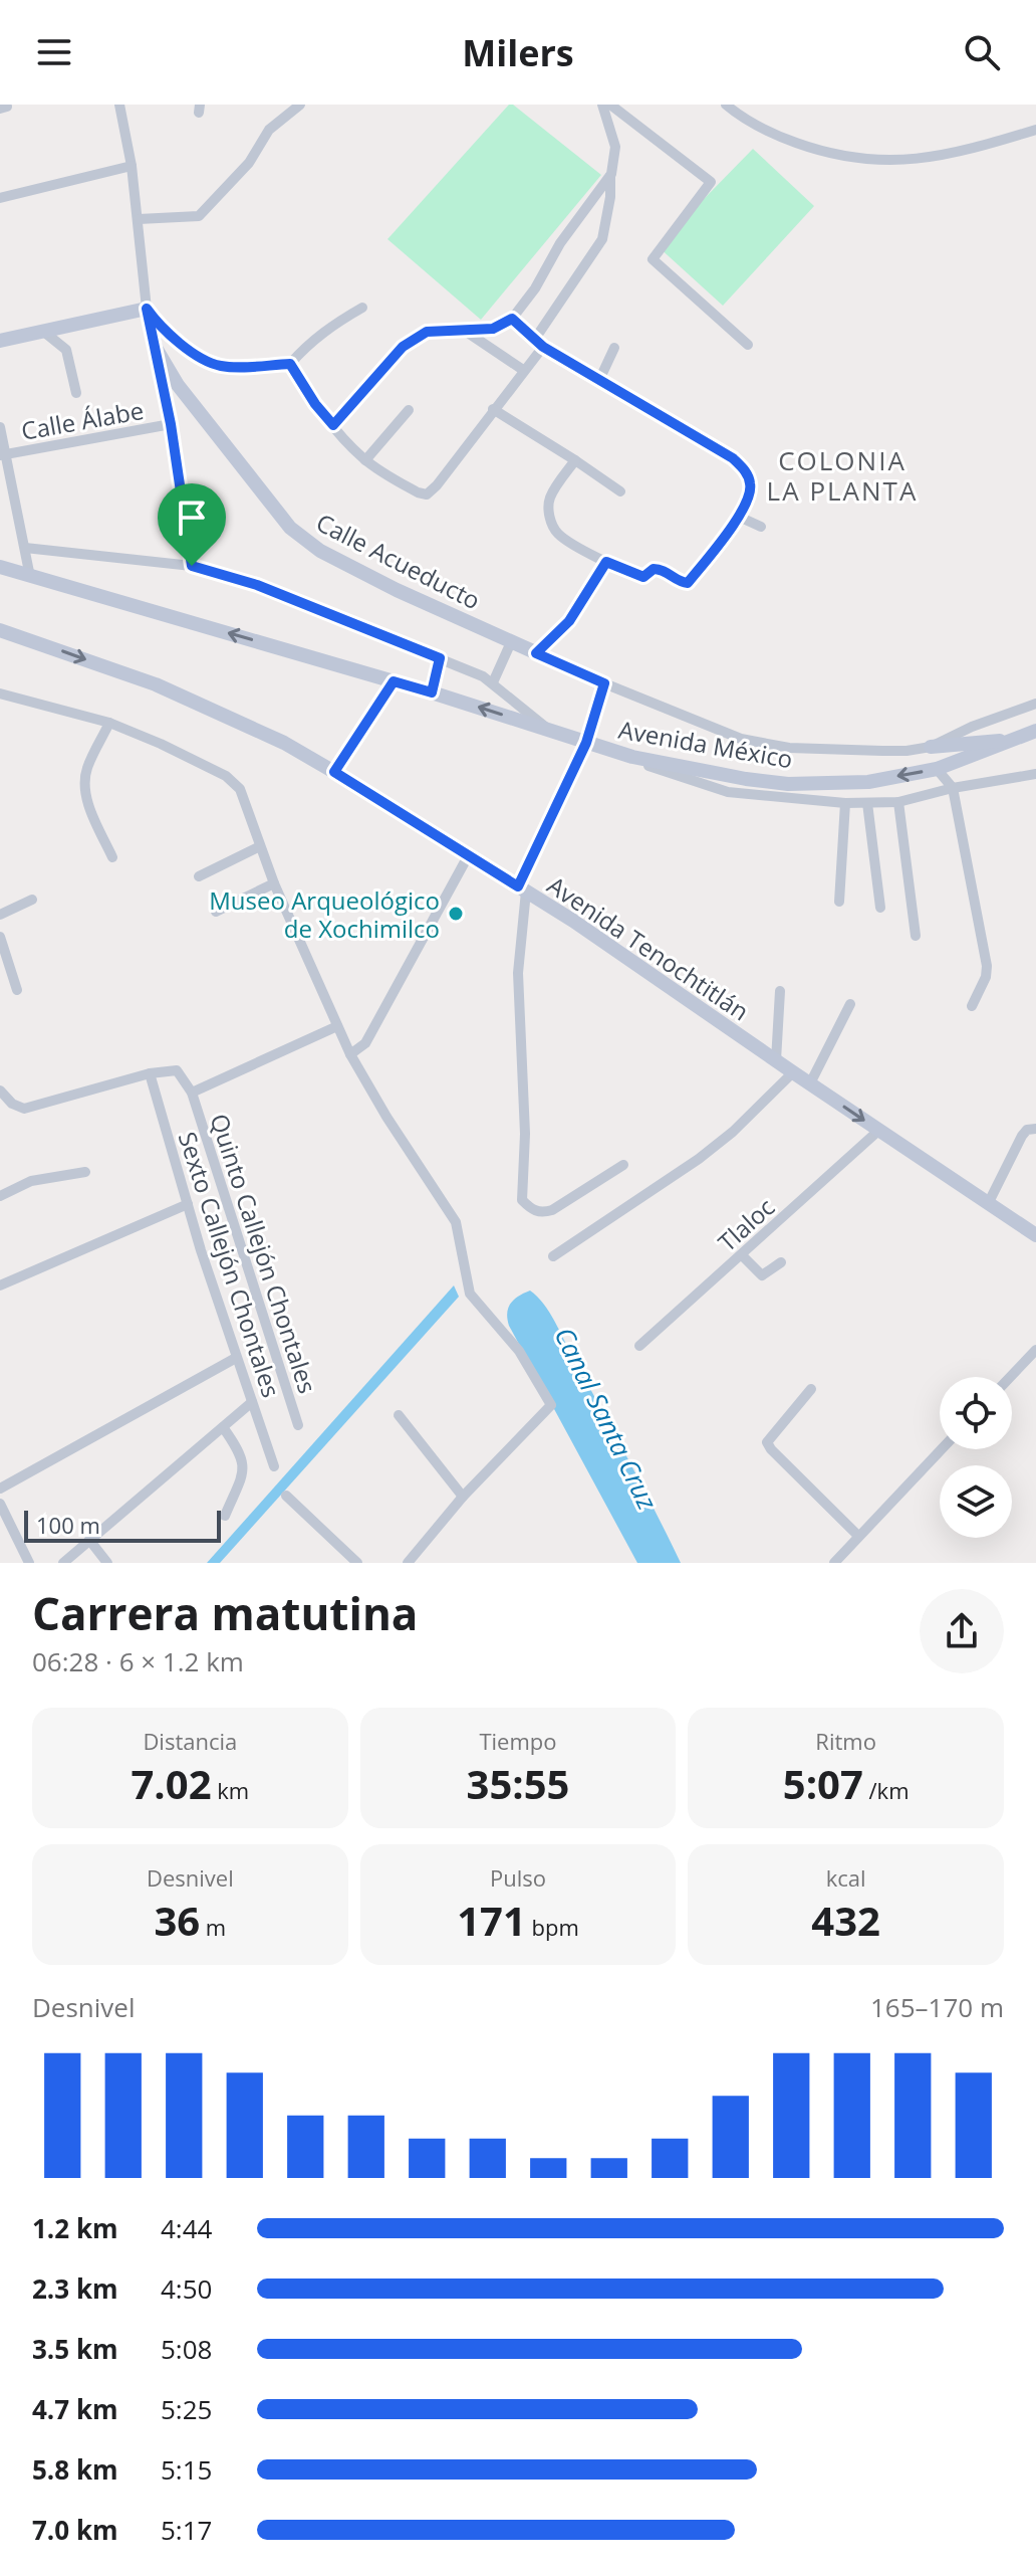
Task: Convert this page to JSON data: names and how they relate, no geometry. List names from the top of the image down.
{
  "streets": {
    "main road": ["Calle Acueducto", "Avenida México", "Avenida Tenochtitlán"],
    "street": [
      "Calle Álabe",
      "Tlaloc",
      "Quinto Callejón Chontales",
      "Sexto Callejón Chontales"
    ]
  },
  "crossings": [
    ["Avenida Tenochtitlán", "Tlaloc"],
    ["Quinto Callejón Chontales", "Sexto Callejón Chontales"]
  ],
  "one_way": ["Avenida México", "Avenida Tenochtitlán"],
  "districts": ["COLONIA LA PLANTA"],
  "water": ["Canal Santa Cruz"],
  "places": ["Museo Arqueológico de Xochimilco"],
  "scale_bar": "100 m",
  "page": {
    "header": "Milers",
    "scale": "100 m",
    "heading": ["Carrera matutina", "06:28 · 6 × 1.2 km"],
    "stats": [
      ["Distancia", "7.02 km"],
      ["Tiempo", "35:55"],
      ["Ritmo", "5:07 /km"],
      ["Desnivel", "36 m"],
      ["Pulso", "171 bpm"],
      ["kcal", "432"]
    ],
    "chart": ["Desnivel", "165–170 m"],
    "list": [
      {
        "name": "1.2 km",
        "note": "4:44"
      },
      {
        "name": "2.3 km",
        "note": "4:50"
      },
      {
        "name": "3.5 km",
        "note": "5:08"
      },
      {
        "name": "4.7 km",
        "note": "5:25"
      },
      {
        "name": "5.8 km",
        "note": "5:15"
      },
      {
        "name": "7.0 km",
        "note": "5:17"
      }
    ]
  }
}
